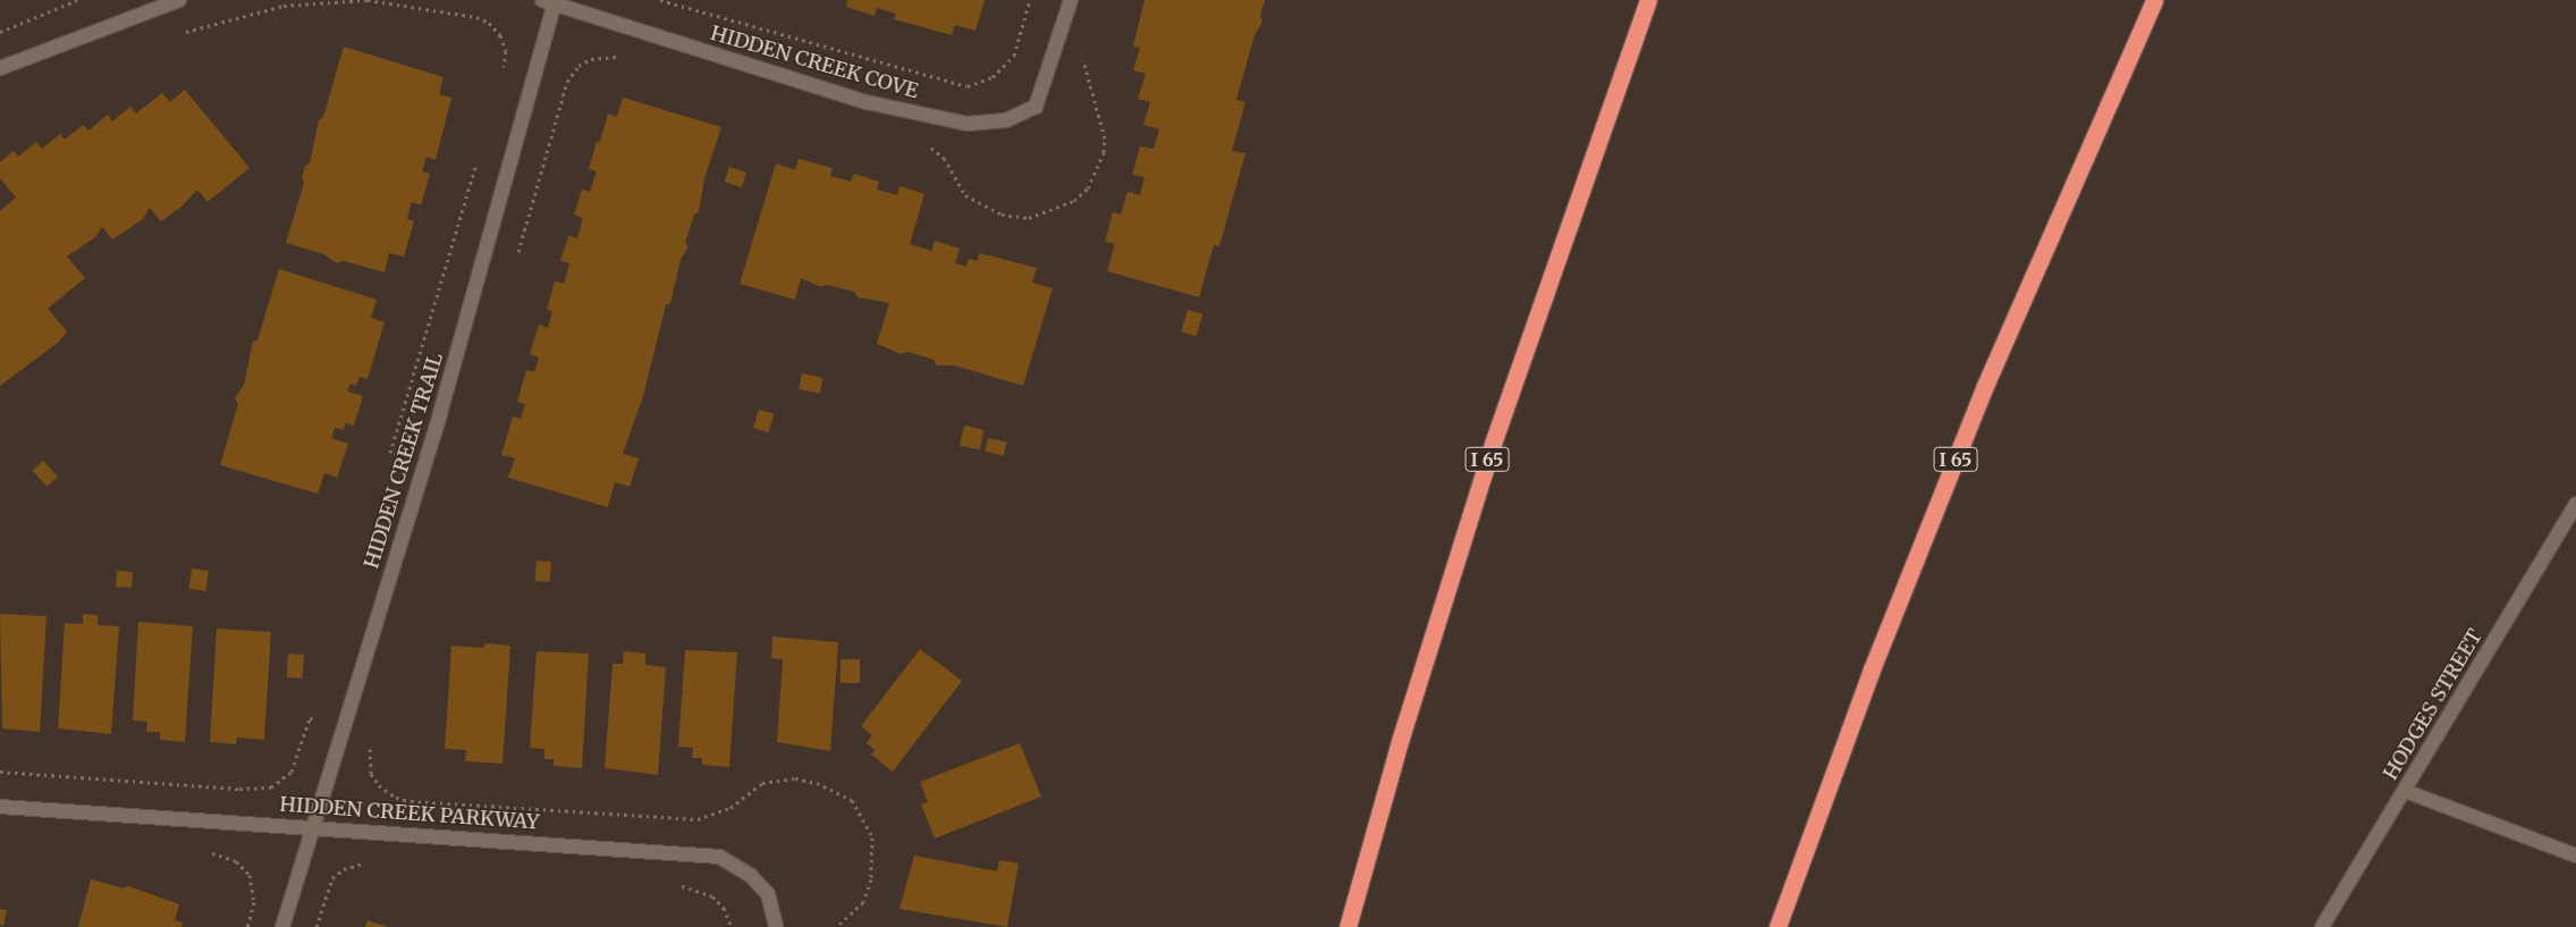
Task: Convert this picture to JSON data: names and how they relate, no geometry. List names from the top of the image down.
{
  "streets": {
    "highway": ["I 65"],
    "street": [
      "HIDDEN CREEK COVE",
      "HIDDEN CREEK TRAIL",
      "HODGES STREET",
      "HIDDEN CREEK PARKWAY"
    ]
  },
  "crossings": [
    ["HIDDEN CREEK COVE", "HIDDEN CREEK TRAIL"],
    ["HIDDEN CREEK TRAIL", "HIDDEN CREEK PARKWAY"]
  ]
}
